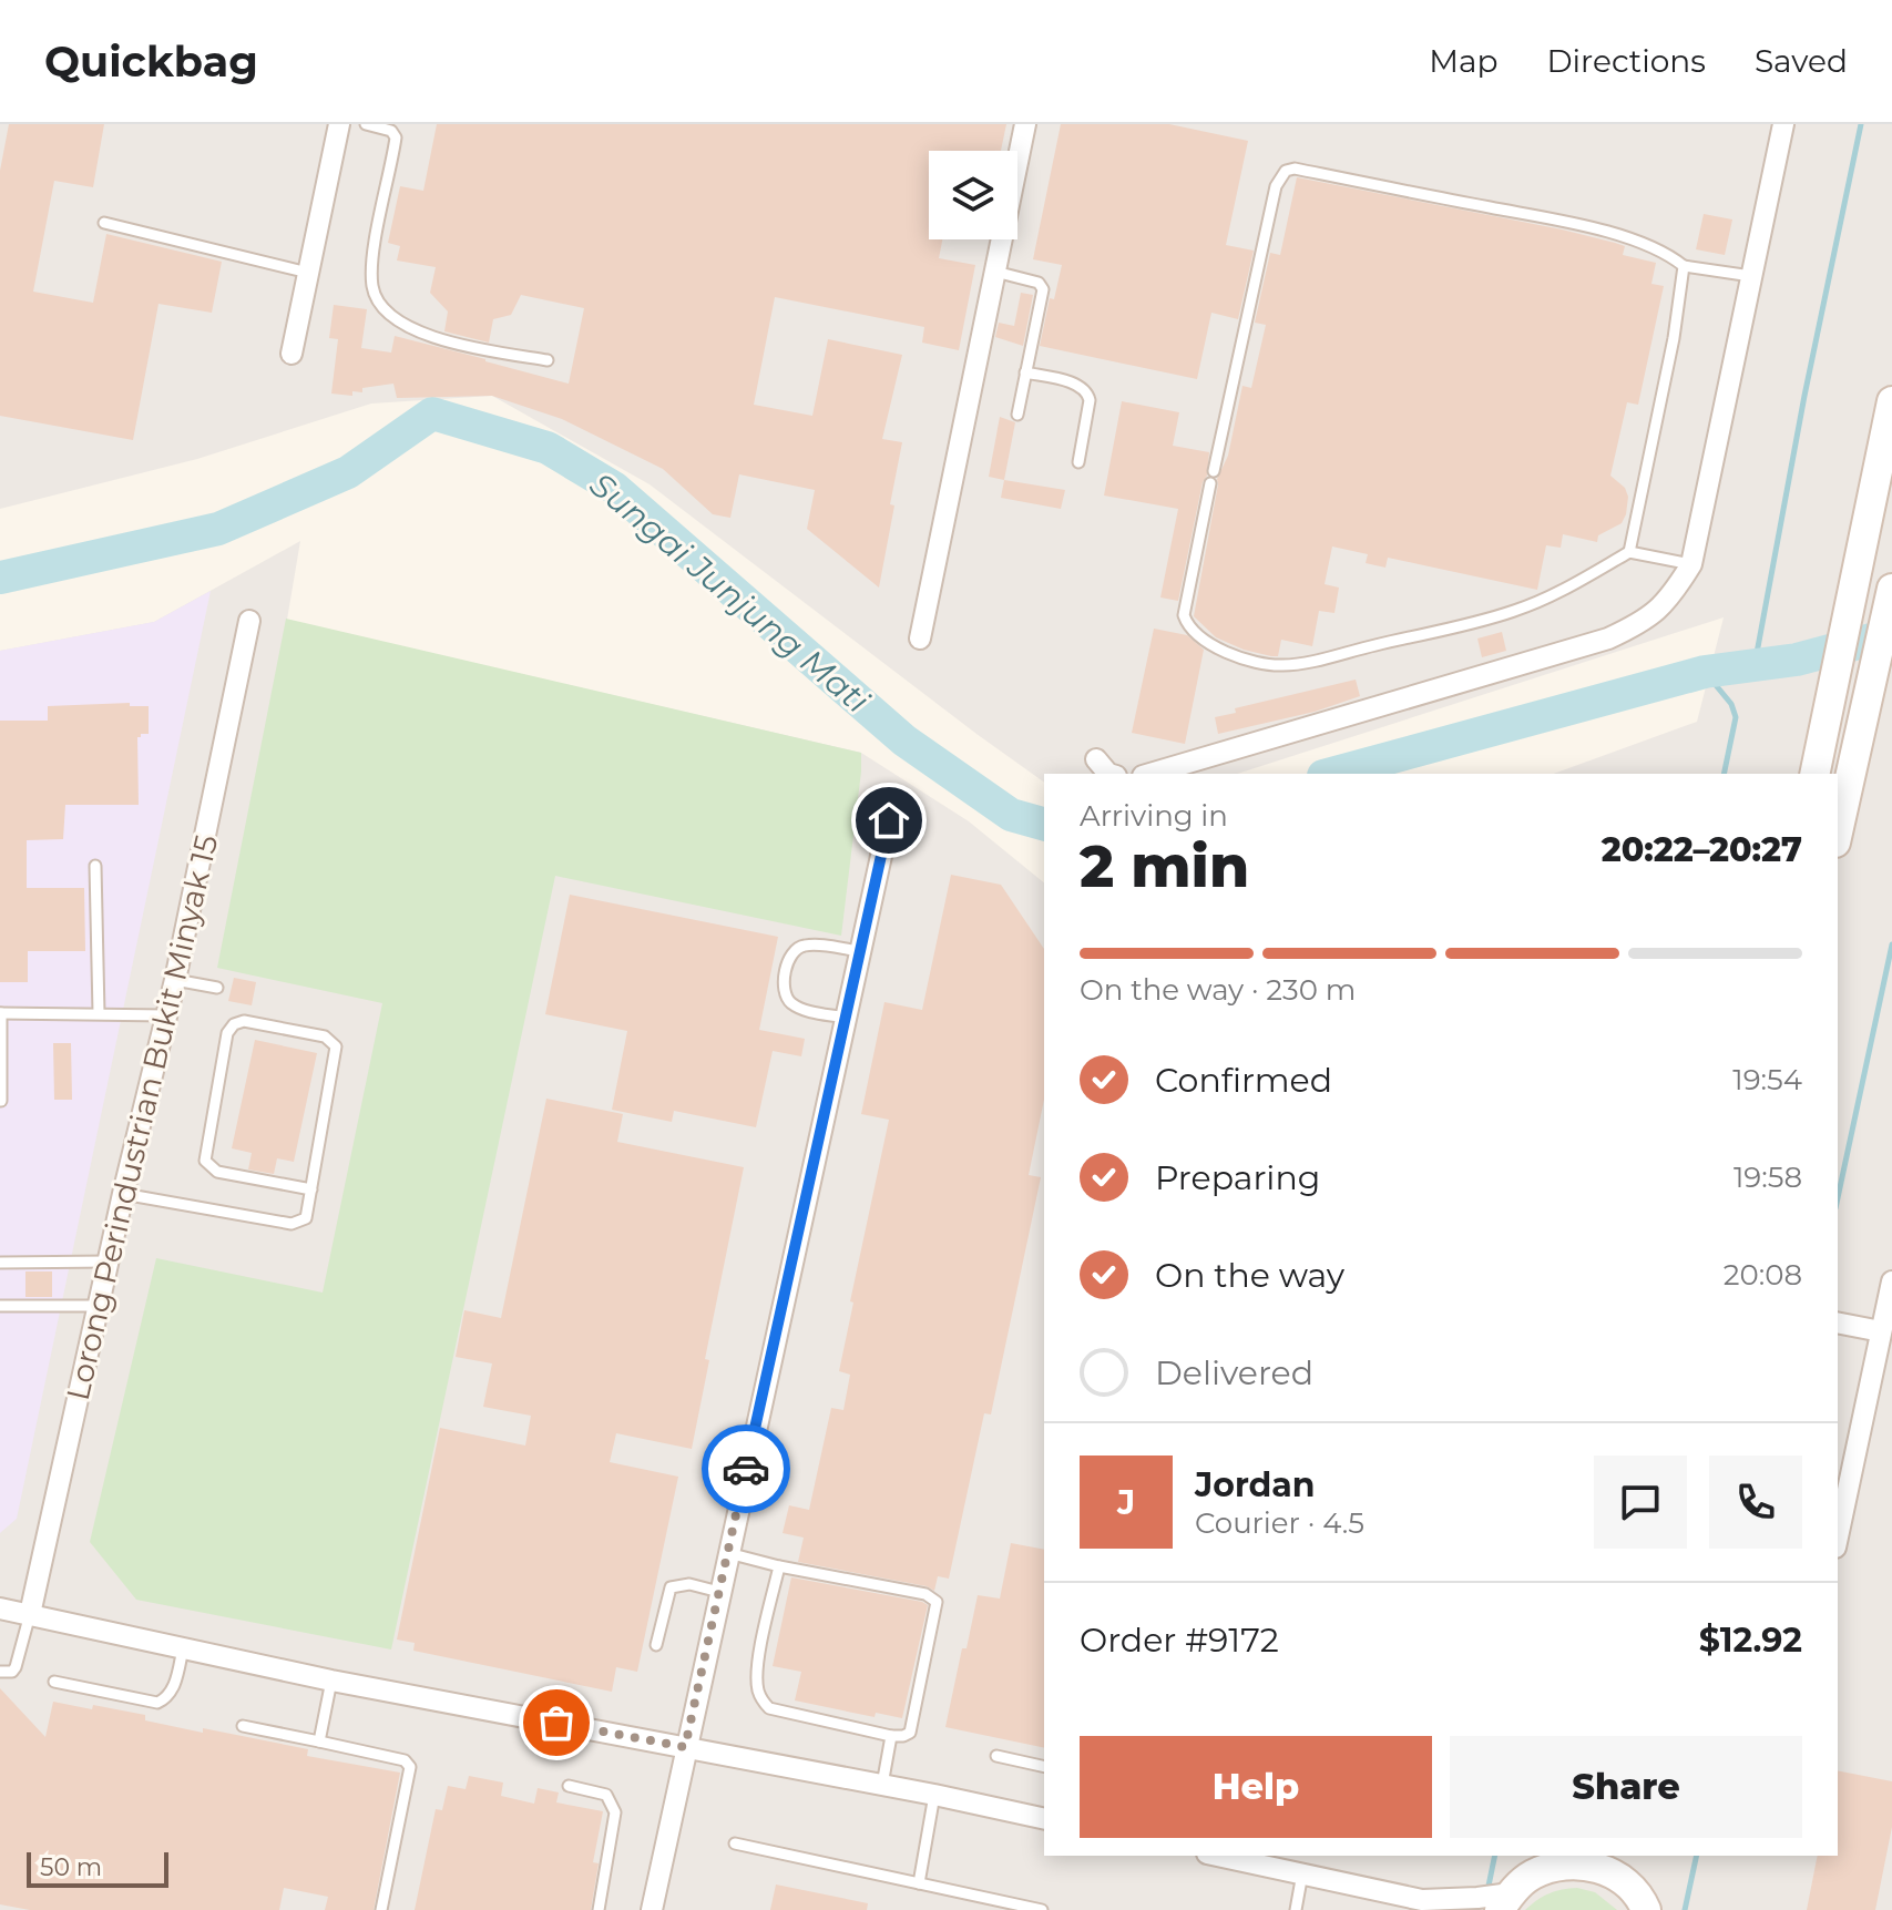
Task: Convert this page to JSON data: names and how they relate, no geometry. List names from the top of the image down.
{
  "streets": {
    "street": ["Lorong Perindustrian Bukit Minyak 15"]
  },
  "water": ["Sungai Junjung Mati"],
  "scale_bar": "50 m",
  "page": {
    "header": "Quickbag",
    "nav": ["Map", "Directions", "Saved"],
    "heading": ["2 min", "Arriving in", "20:22–20:27"],
    "panel": [
      "Jordan",
      "Courier · 4.5",
      "Order #9172",
      "$12.92"
    ],
    "bar": "On the way · 230 m",
    "list": [
      ["Confirmed", "19:54"],
      ["Preparing", "19:58"],
      ["On the way", "20:08"],
      "Delivered"
    ],
    "round": "J",
    "buttons": ["Help", "Share"],
    "scale": "50 m"
  }
}
